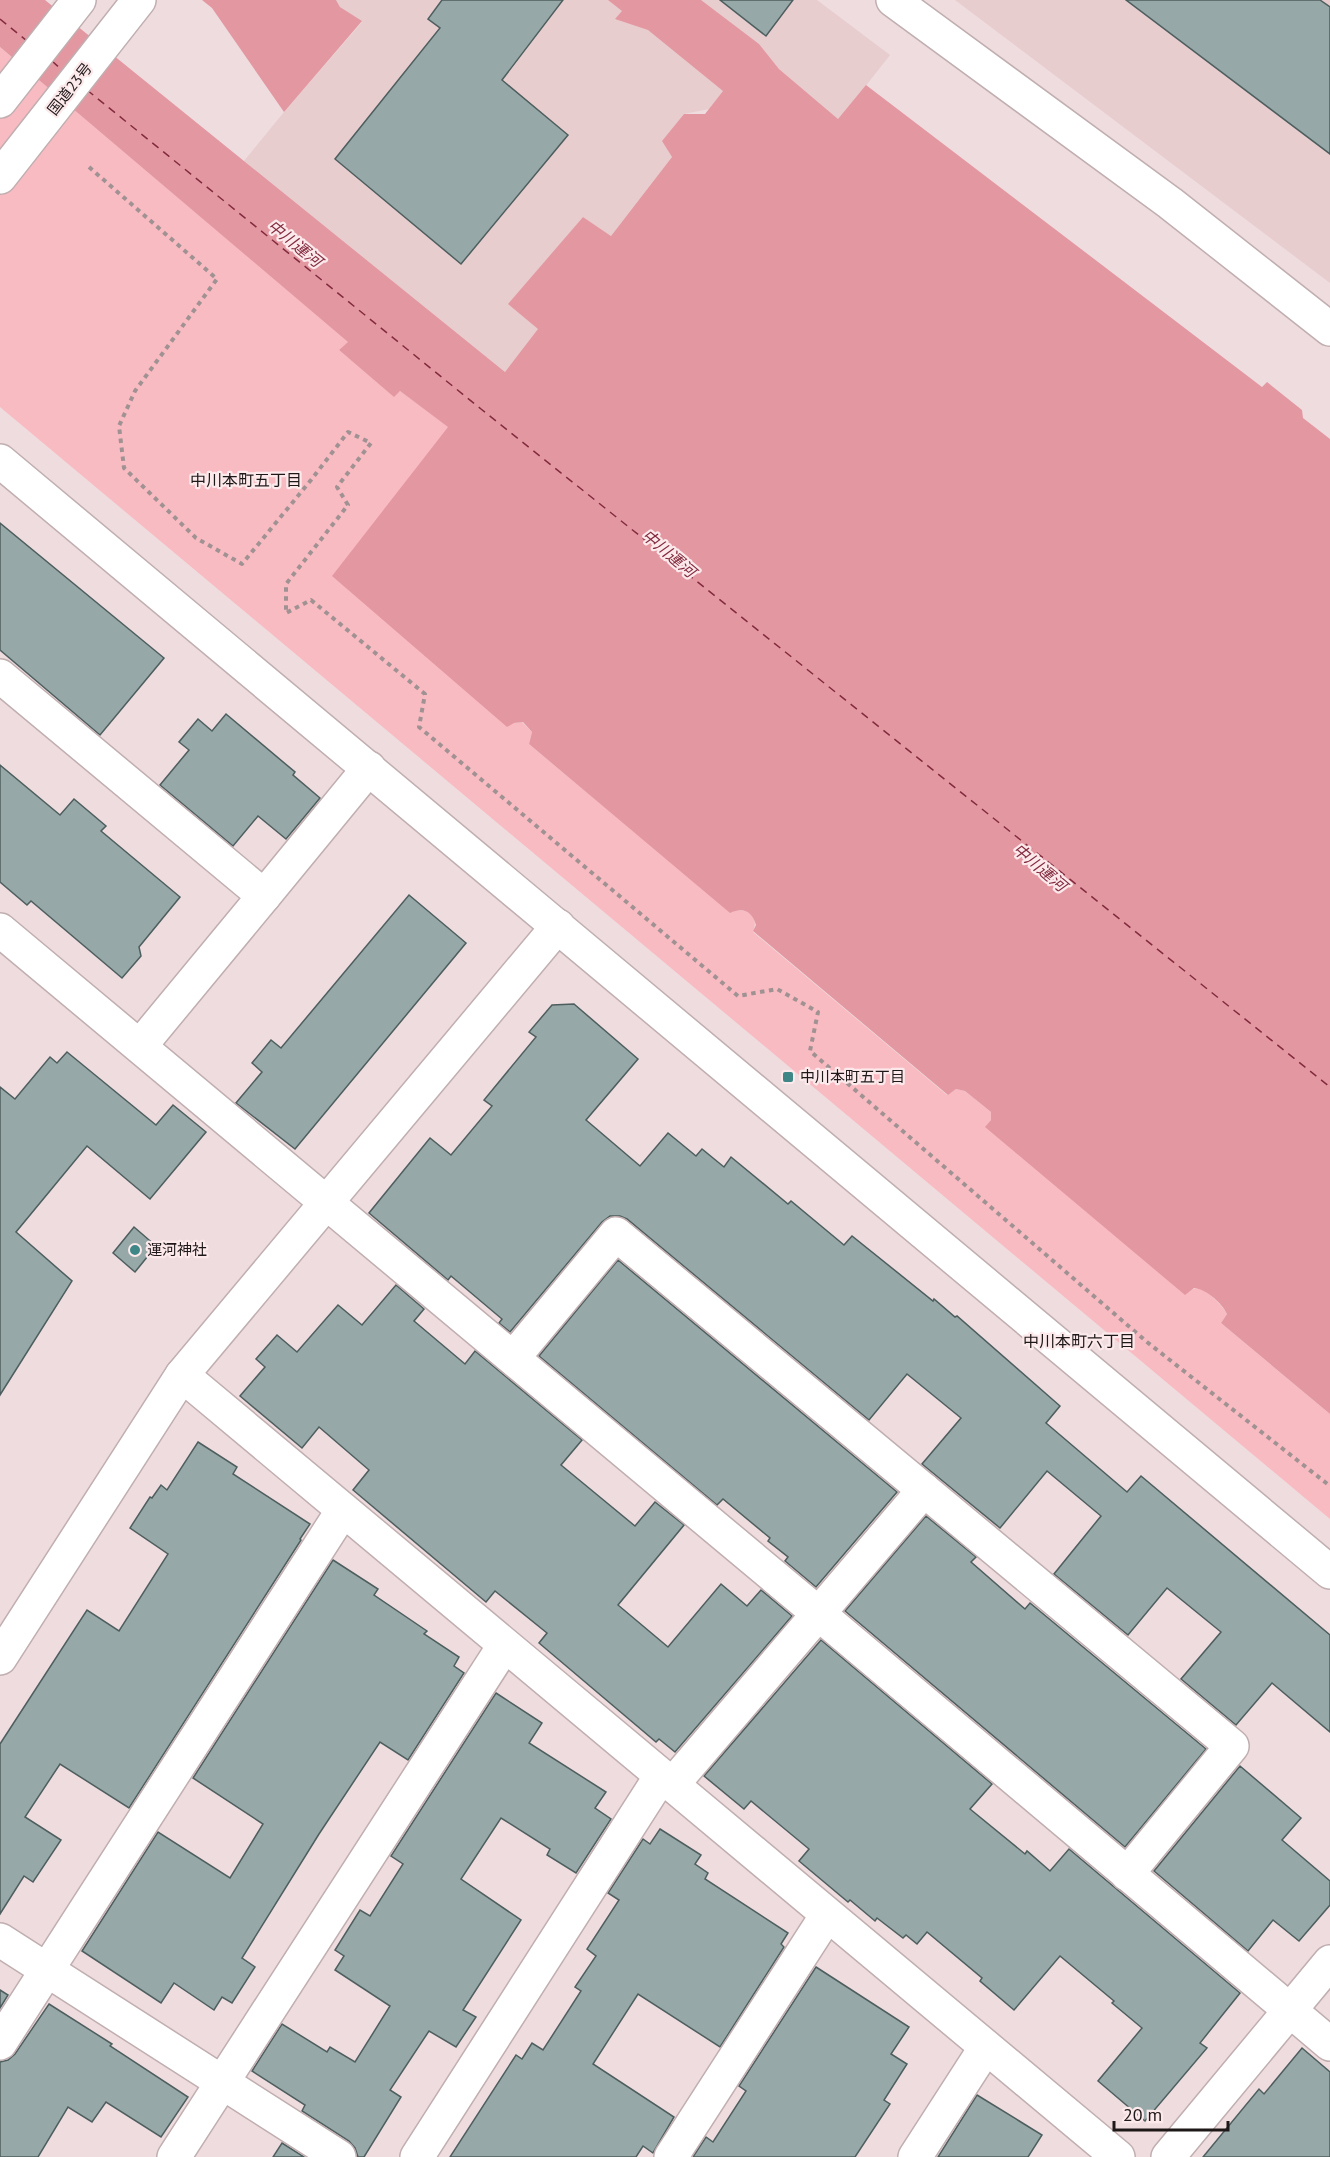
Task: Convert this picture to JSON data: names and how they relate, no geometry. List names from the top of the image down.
{
  "streets": {
    "main road": ["国道23号"]
  },
  "districts": ["中川本町五丁目", "中川本町六丁目"],
  "water": ["中川運河"],
  "places": {
    "transit": ["中川本町五丁目"],
    "other": ["運河神社"]
  },
  "scale_bar": "20 m"
}
